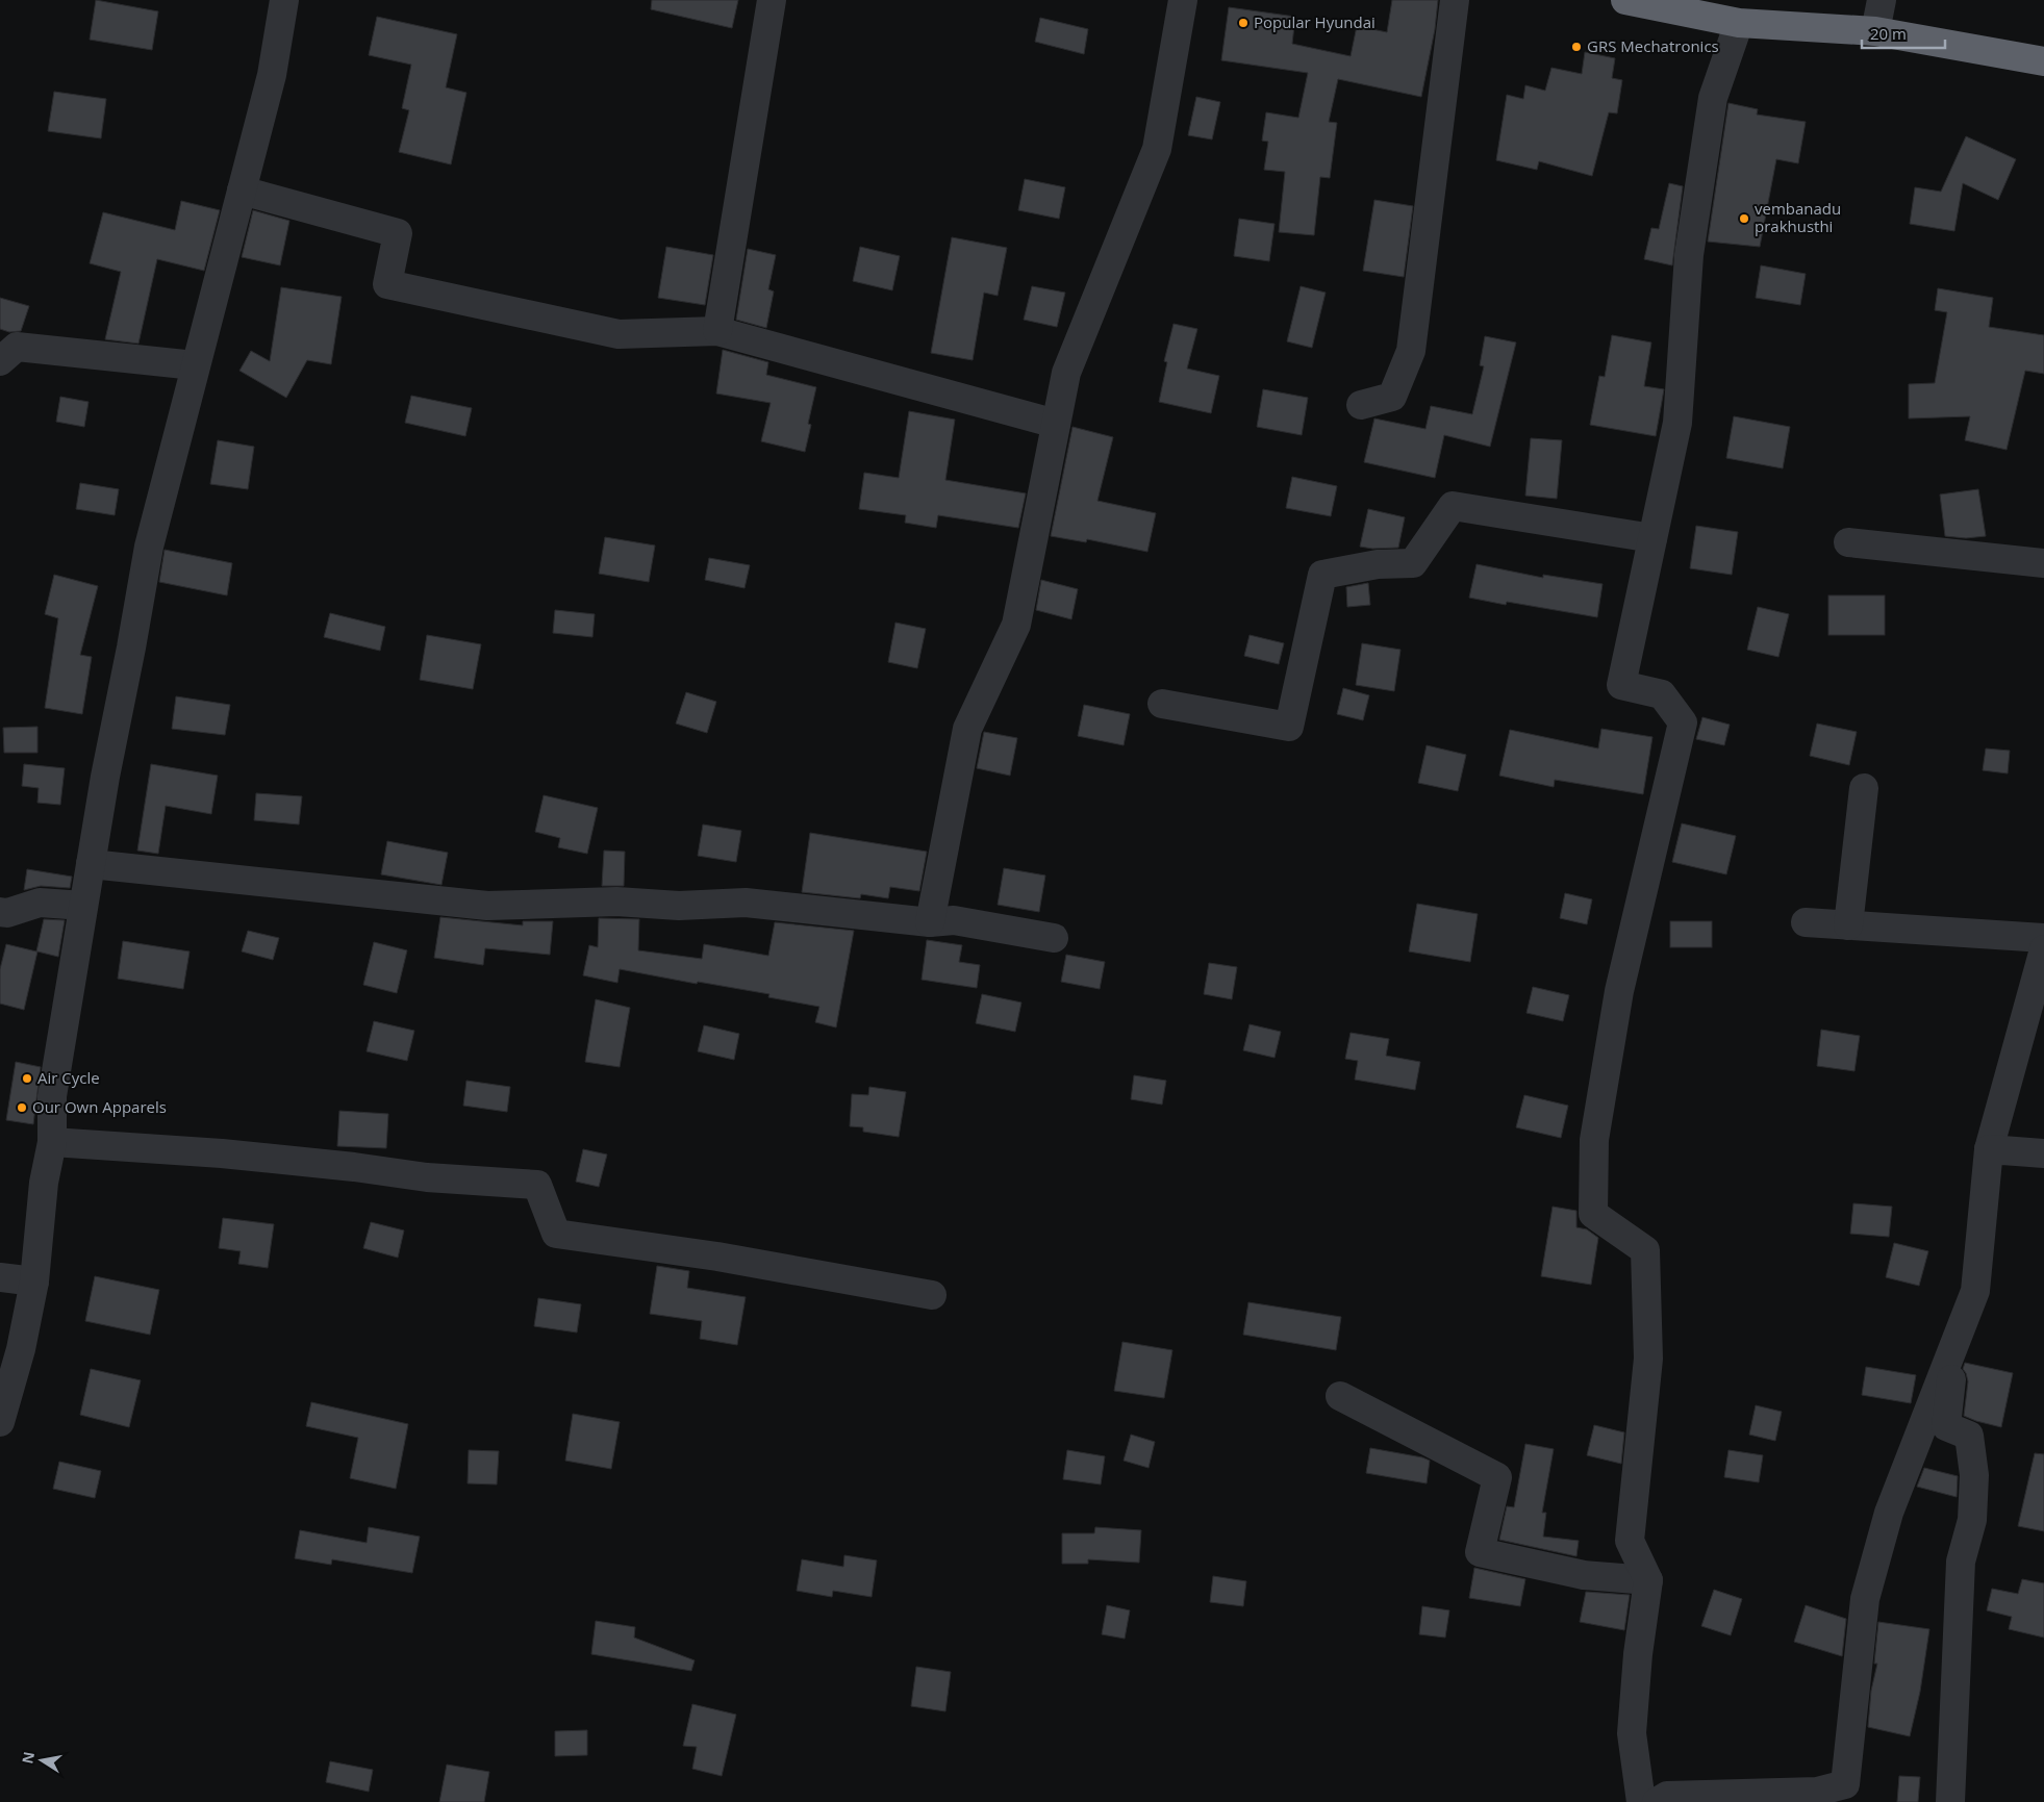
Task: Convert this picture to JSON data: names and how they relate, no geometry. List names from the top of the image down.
{
  "places": [
    "Popular Hyundai",
    "GRS Mechatronics",
    "vembanadu prakhusthi",
    "Air Cycle",
    "Our Own Apparels"
  ],
  "scale_bar": "20 m",
  "north": "left"
}
